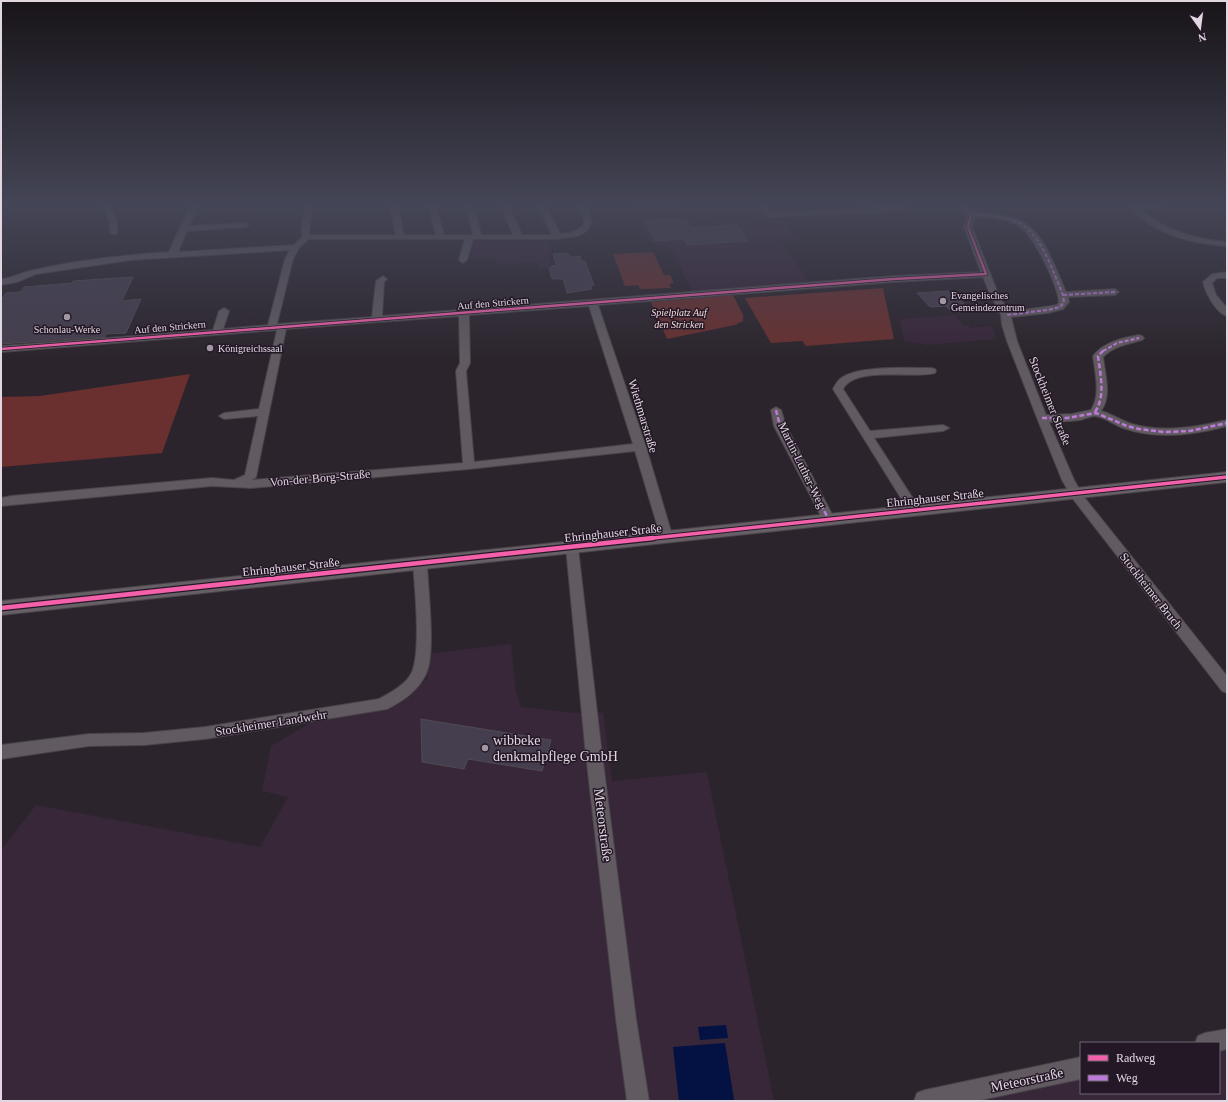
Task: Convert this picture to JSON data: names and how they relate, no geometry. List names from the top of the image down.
{
  "streets": {
    "street": [
      "Auf den Strickern",
      "Stockheimer Straße",
      "Wiethmarstraße",
      "Martin-Luther-Weg",
      "Von-der-Borg-Straße",
      "Ehringhauser Straße",
      "Stockheimer Bruch",
      "Stockheimer Landwehr",
      "Meteorstraße"
    ]
  },
  "crossings": [
    ["Auf den Strickern", "Stockheimer Straße"],
    ["Auf den Strickern", "Wiethmarstraße"],
    ["Stockheimer Straße", "Ehringhauser Straße"],
    ["Stockheimer Straße", "Stockheimer Bruch"],
    ["Wiethmarstraße", "Von-der-Borg-Straße"],
    ["Wiethmarstraße", "Ehringhauser Straße"],
    ["Martin-Luther-Weg", "Ehringhauser Straße"],
    ["Ehringhauser Straße", "Stockheimer Bruch"],
    ["Ehringhauser Straße", "Stockheimer Landwehr"],
    ["Ehringhauser Straße", "Meteorstraße"]
  ],
  "parks": ["Spielplatz Auf den Stricken"],
  "places": [
    "Evangelisches Gemeindezentrum",
    "Schonlau-Werke",
    "Königreichssaal",
    "wibbeke denkmalpflege GmbH"
  ],
  "legend": ["Radweg", "Weg"],
  "north": "bottom"
}
